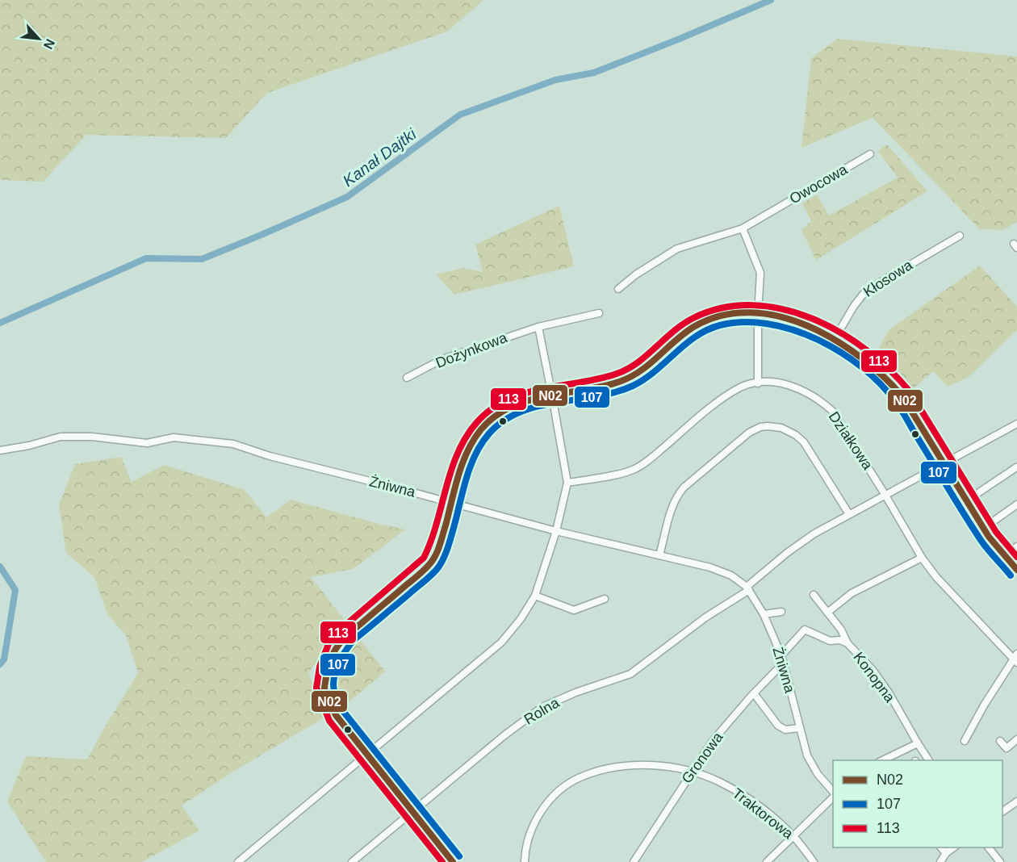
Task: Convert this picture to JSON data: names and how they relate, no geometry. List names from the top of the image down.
{
  "streets": {
    "street": [
      "Owocowa",
      "Kłosowa",
      "Dożynkowa",
      "Działkowa",
      "Żniwna",
      "Konopna",
      "Rolna",
      "Gronowa",
      "Traktorowa"
    ]
  },
  "crossings": [
    ["Działkowa", "Rolna"],
    ["Żniwna", "Rolna"],
    ["Żniwna", "Gronowa"],
    ["Gronowa", "Traktorowa"]
  ],
  "water": ["Kanał Dajtki"],
  "lines": ["transit line 113", "transit line N02", "transit line 107"],
  "legend": ["N02", "107", "113"],
  "north": "bottom right"
}
